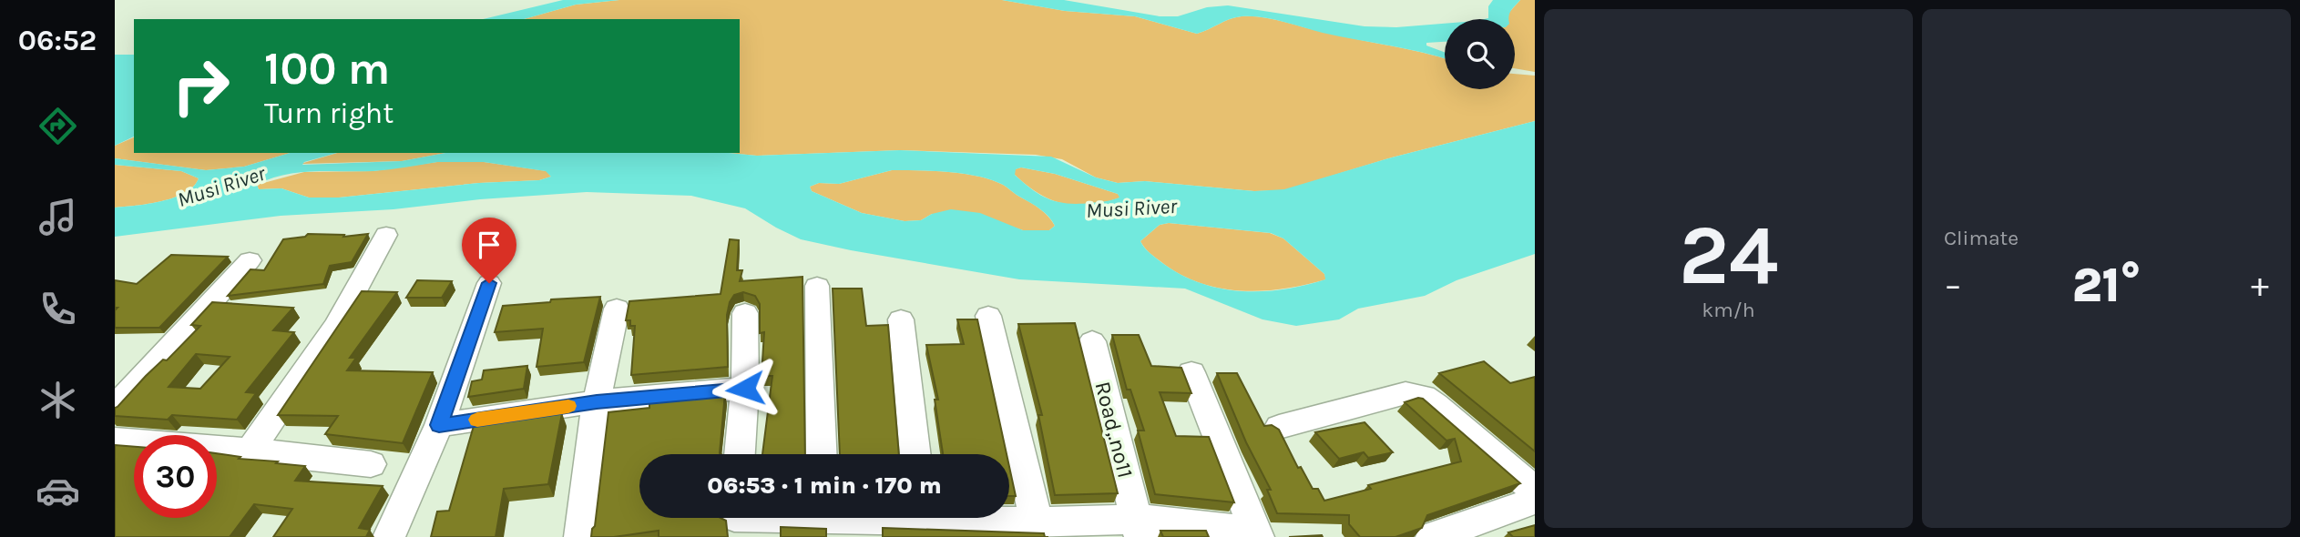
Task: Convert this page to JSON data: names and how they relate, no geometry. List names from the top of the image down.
{
  "streets": {
    "street": ["Road,.no11"]
  },
  "water": ["Musi River"],
  "page": {
    "tabs": "06:52",
    "tile": [
      ["24", "km/h"],
      "Climate"
    ],
    "turn": ["100 m", "Turn right"],
    "heat": ["−", "21°", "+"],
    "limit": "30",
    "trip": "06:53 · 1 min · 170 m"
  }
}
